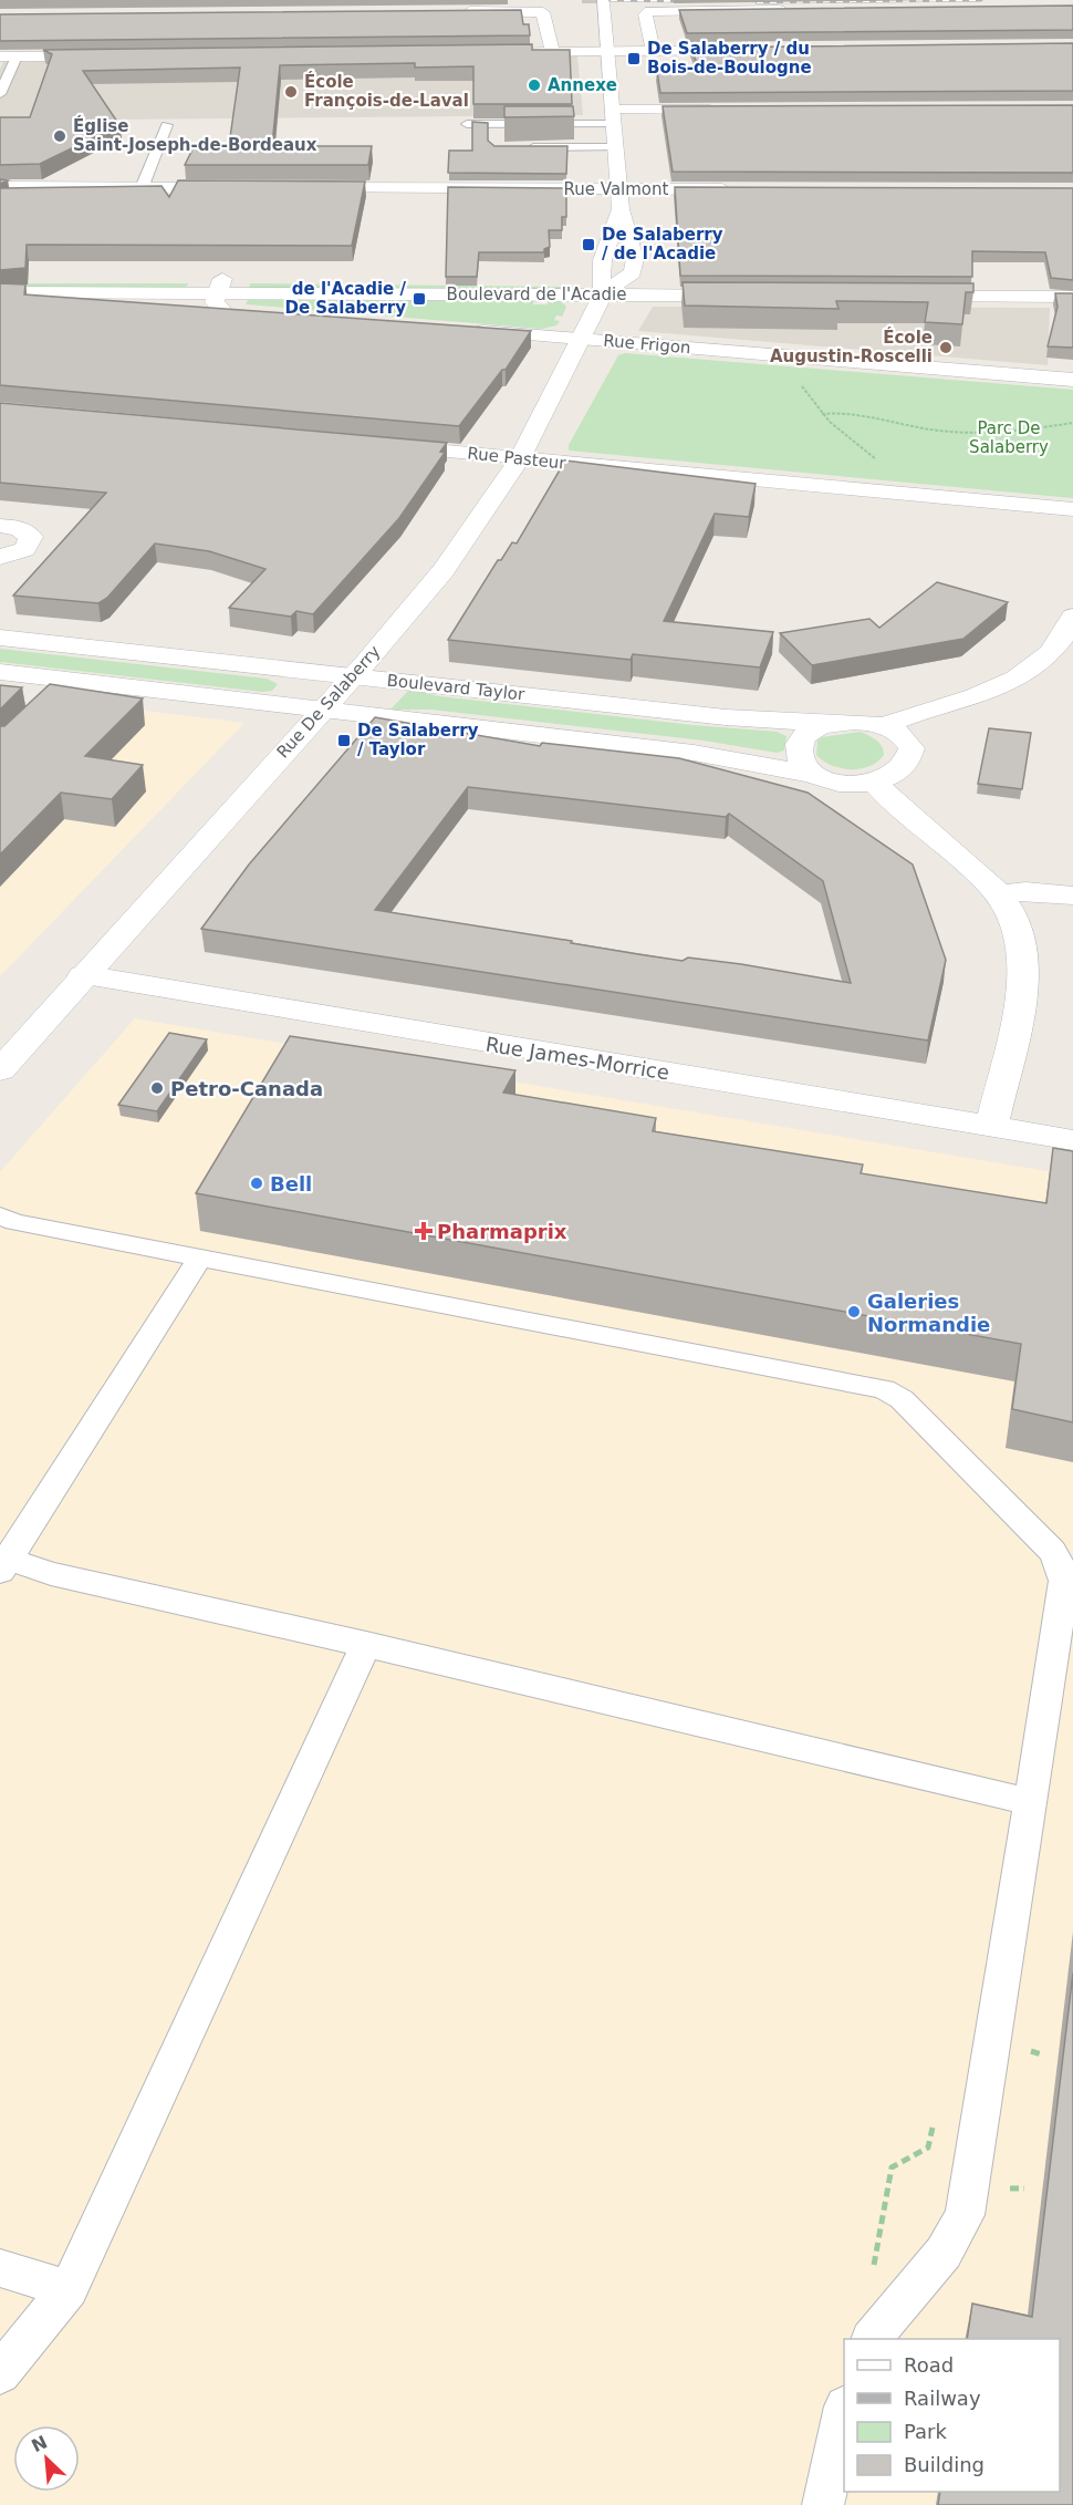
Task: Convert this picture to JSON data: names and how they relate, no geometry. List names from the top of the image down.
{
  "streets": {
    "street": [
      "Rue Valmont",
      "Boulevard de l'Acadie",
      "Rue Frigon",
      "Rue Pasteur",
      "Boulevard Taylor",
      "Rue De Salaberry",
      "Rue James-Morrice"
    ]
  },
  "crossings": [
    ["Rue Valmont", "Rue De Salaberry"],
    ["Boulevard de l'Acadie", "Rue De Salaberry"],
    ["Rue Frigon", "Rue De Salaberry"],
    ["Rue Pasteur", "Rue De Salaberry"],
    ["Boulevard Taylor", "Rue De Salaberry"],
    ["Rue De Salaberry", "Rue James-Morrice"]
  ],
  "parks": ["Parc De Salaberry"],
  "places": {
    "transit": [
      "De Salaberry / du Bois-de-Boulogne",
      "De Salaberry / de l'Acadie",
      "de l'Acadie / De Salaberry",
      "De Salaberry / Taylor"
    ],
    "other": [
      "Annexe",
      "École François-de-Laval",
      "Église Saint-Joseph-de-Bordeaux",
      "École Augustin-Roscelli",
      "Petro-Canada",
      "Bell",
      "Galeries Normandie"
    ],
    "health": ["Pharmaprix"]
  },
  "legend": [
    "Road",
    "Railway",
    "Park",
    "Building"
  ],
  "north": "top left"
}
